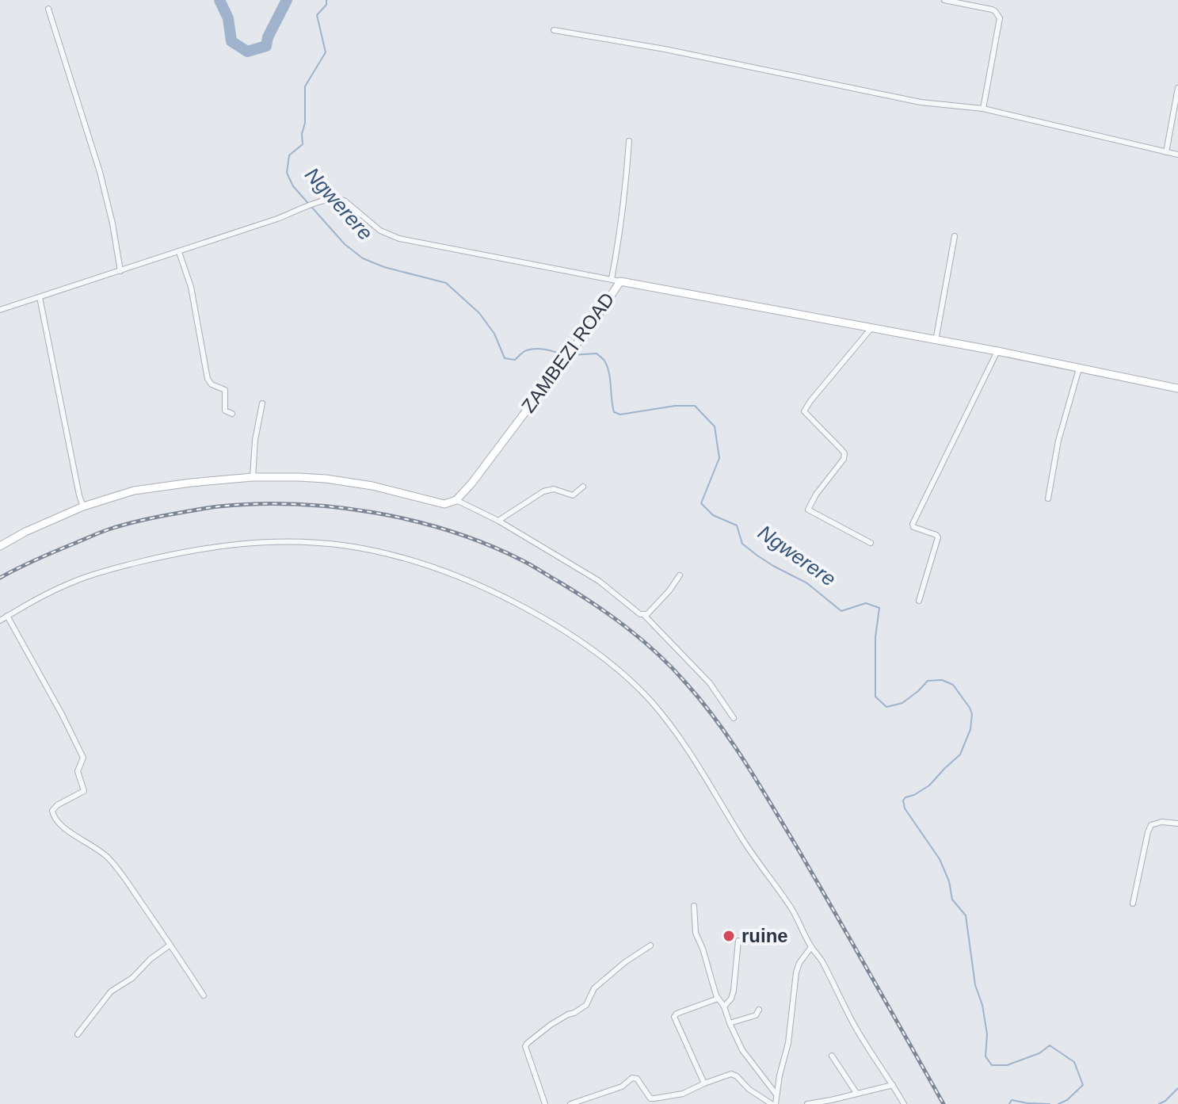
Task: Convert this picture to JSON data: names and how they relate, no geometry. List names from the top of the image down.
{
  "streets": {
    "main road": ["ZAMBEZI ROAD"]
  },
  "water": ["Ngwerere"],
  "places": ["ruine"]
}
